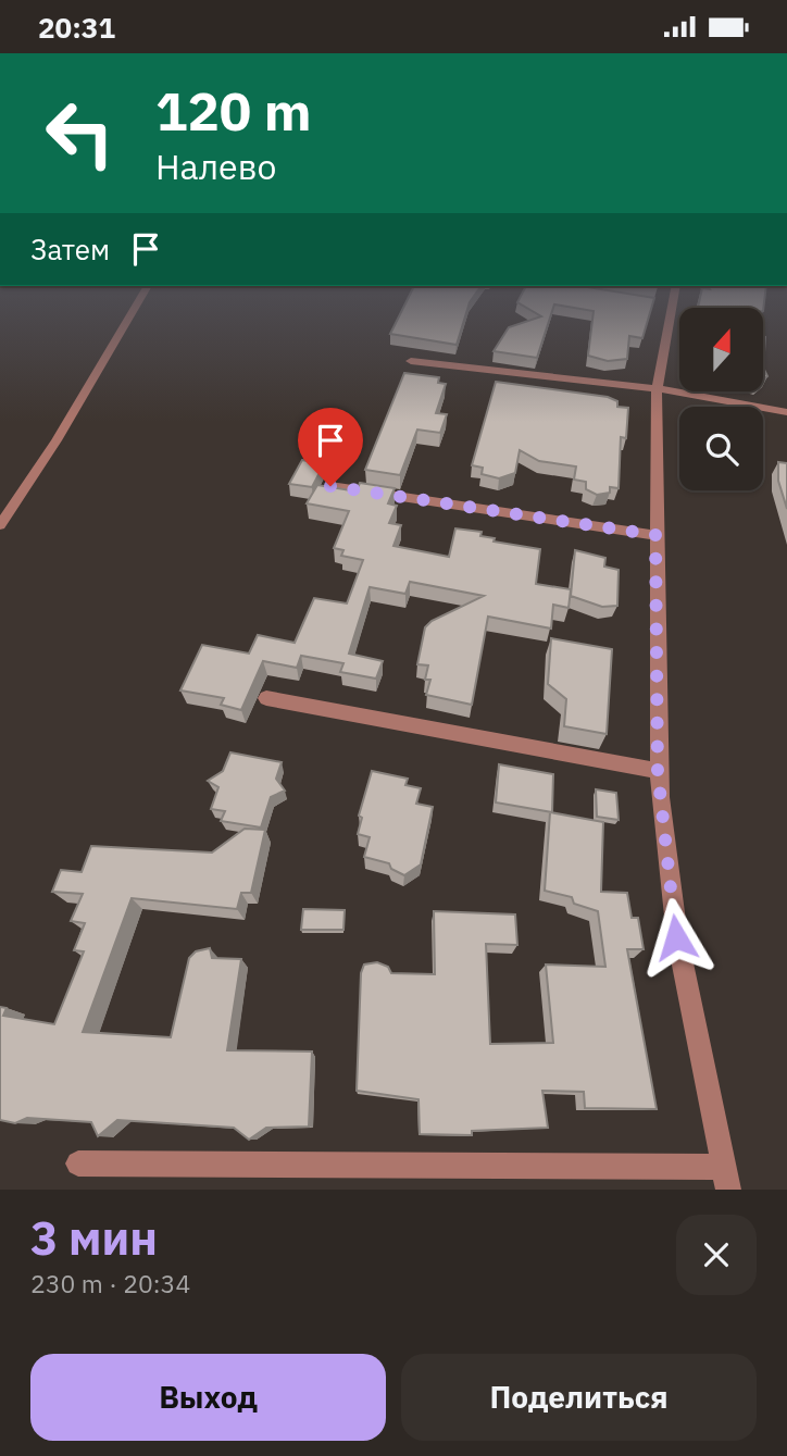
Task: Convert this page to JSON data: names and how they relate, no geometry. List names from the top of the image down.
{
  "north": "top",
  "page": {
    "status": "20:31",
    "turn": ["120 m", "Налево"],
    "then": "Затем",
    "heading": ["3 мин", "230 m · 20:34"],
    "buttons": ["Выход", "Поделиться"]
  }
}
